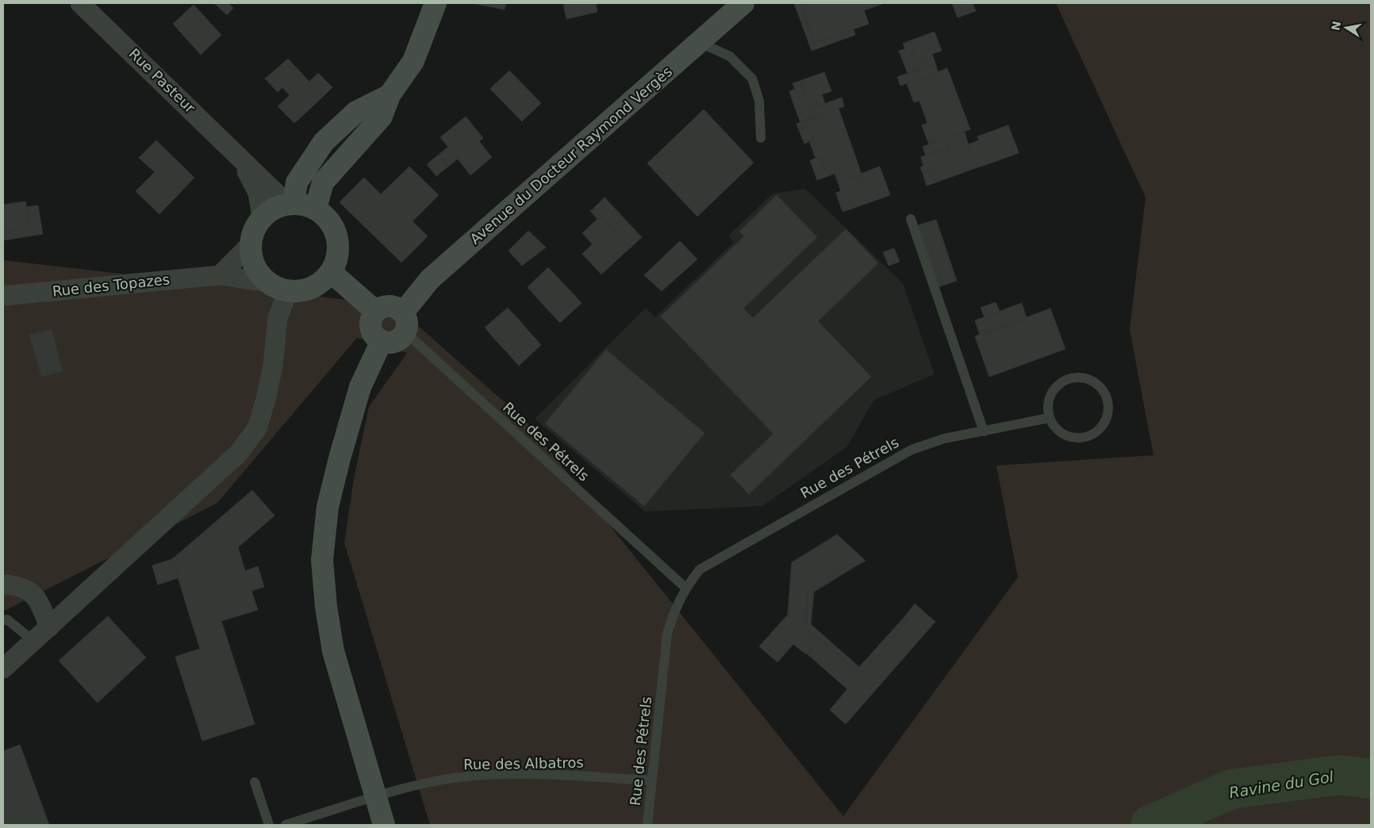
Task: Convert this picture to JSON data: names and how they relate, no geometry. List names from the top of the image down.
{
  "streets": {
    "main road": ["Avenue du Docteur Raymond Vergès"],
    "street": ["Rue Pasteur", "Rue des Topazes"],
    "lane": ["Rue des Pétrels", "Rue des Albatros"]
  },
  "crossings": [
    ["Rue Pasteur", "Rue des Topazes"],
    ["Avenue du Docteur Raymond Vergès", "Rue des Pétrels"],
    ["Rue des Pétrels", "Rue des Albatros"]
  ],
  "water": ["Ravine du Gol"],
  "north": "left"
}
